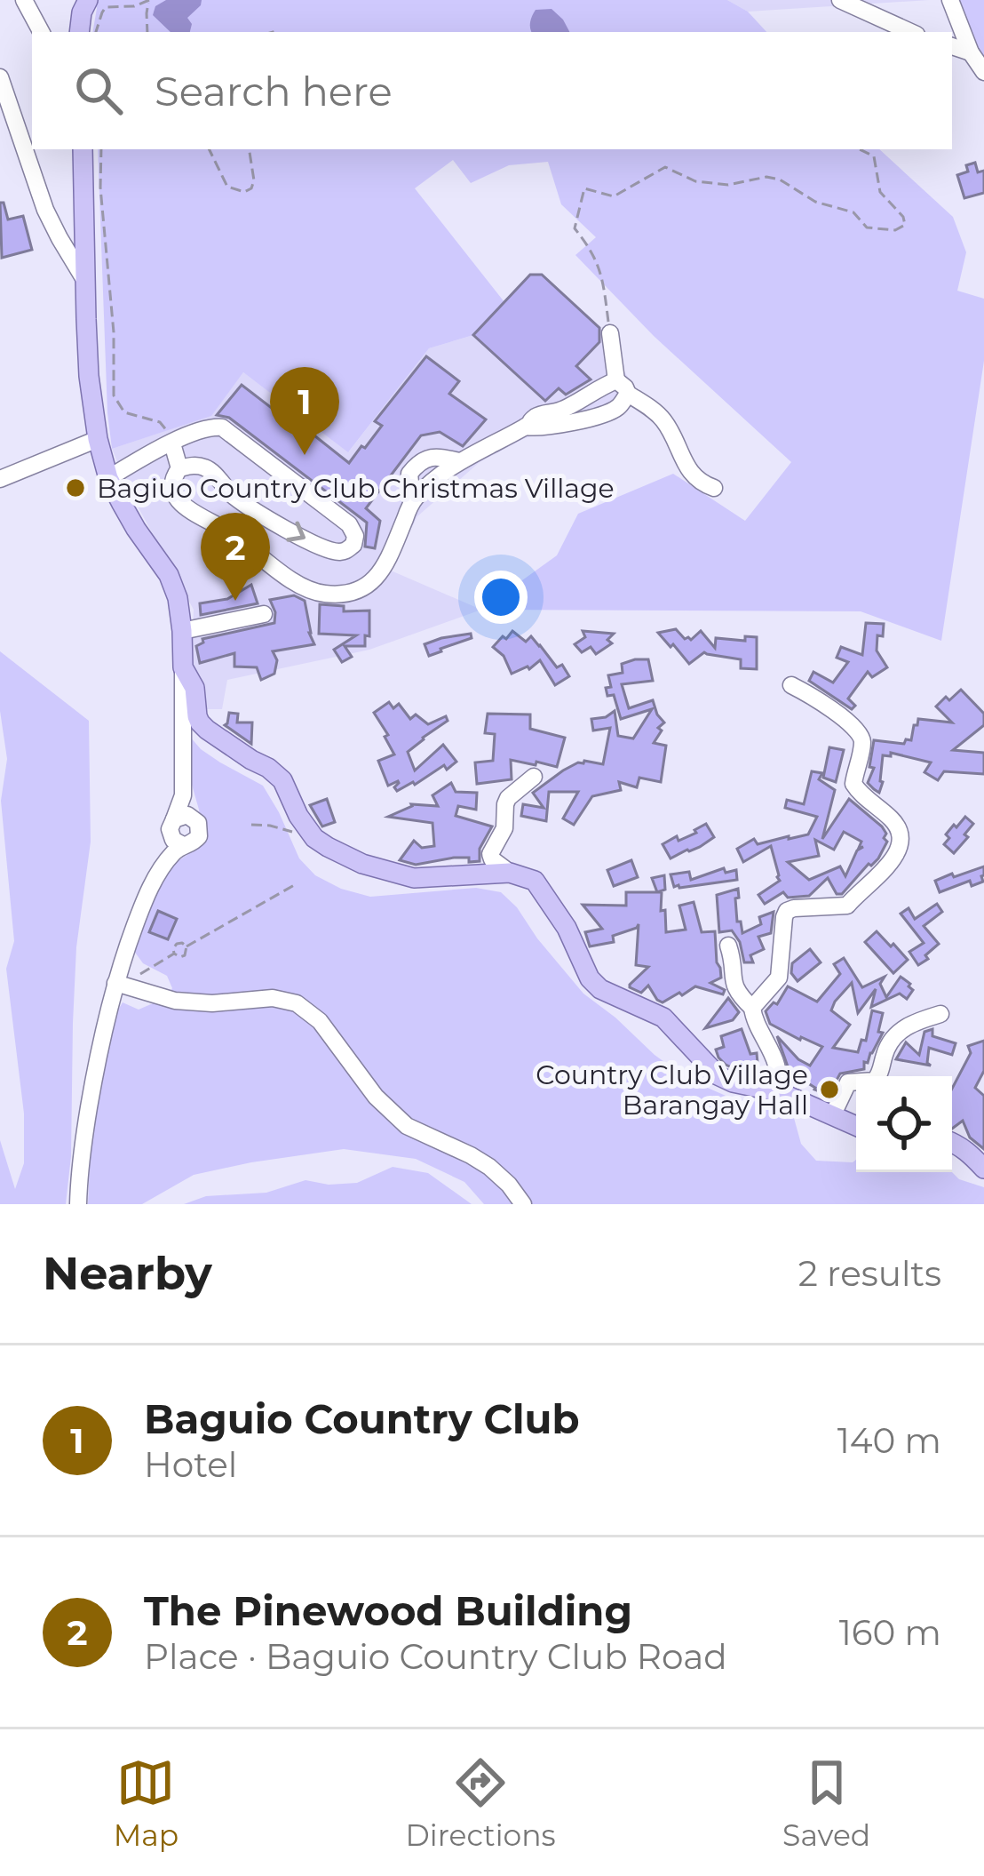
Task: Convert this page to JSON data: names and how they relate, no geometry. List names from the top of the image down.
{
  "places": ["Bagiuo Country Club Christmas Village", "Country Club Village Barangay Hall"],
  "page": {
    "search": "Search here",
    "pins": ["1", "2"],
    "heading": ["Nearby", "2 results"],
    "list": [
      {
        "mark": "1",
        "name": "Baguio Country Club",
        "note": "Hotel",
        "value": "140 m"
      },
      {
        "mark": "2",
        "name": "The Pinewood Building",
        "note": "Place · Baguio Country Club Road",
        "value": "160 m"
      }
    ],
    "nav": ["Map", "Directions", "Saved"]
  }
}
